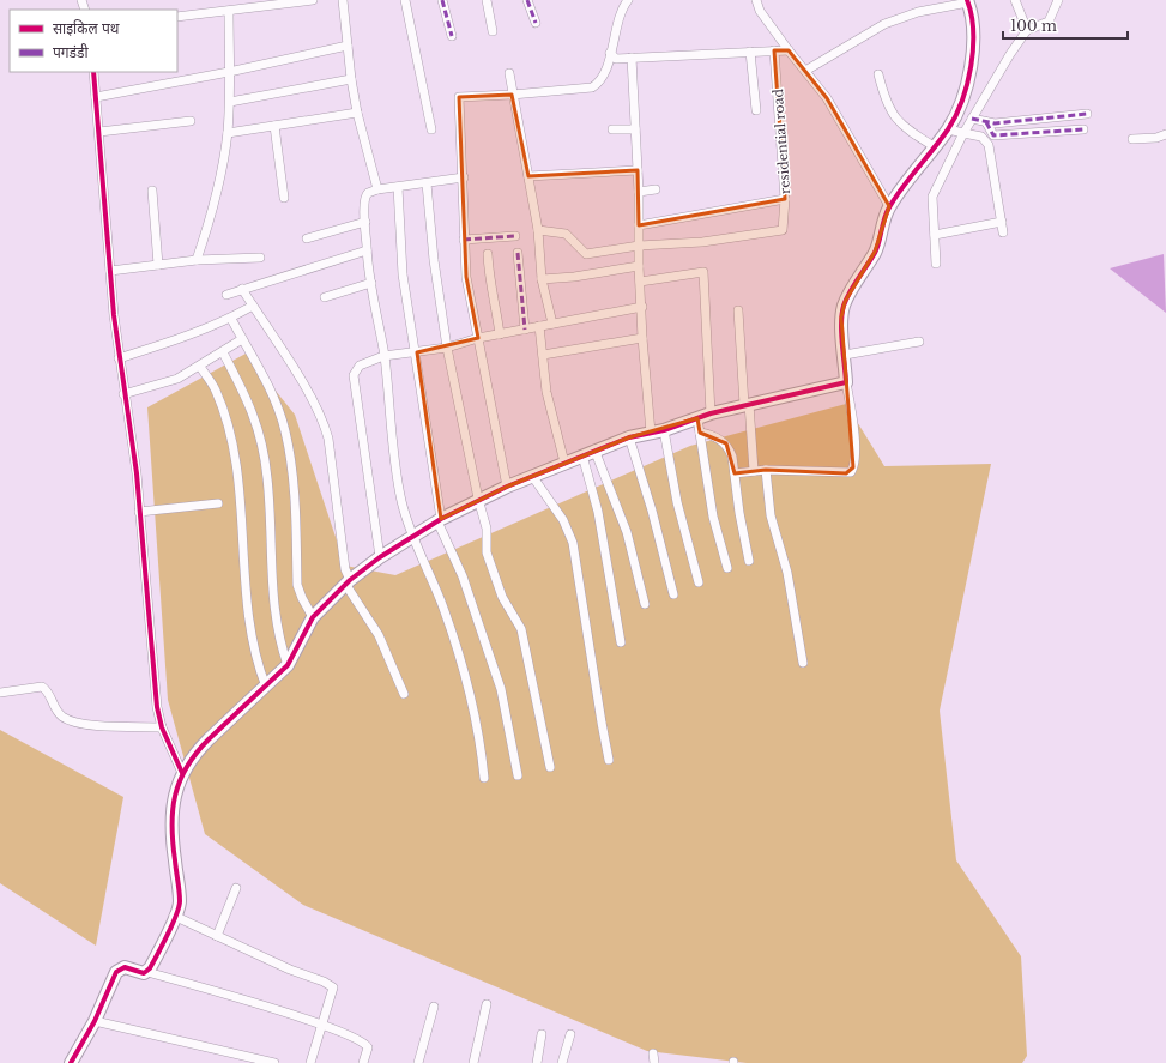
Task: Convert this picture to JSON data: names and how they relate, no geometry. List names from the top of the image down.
{
  "streets": {
    "street": ["residential road"]
  },
  "legend": ["साइकिल पथ", "पगडंडी"],
  "scale_bar": "100 m"
}
